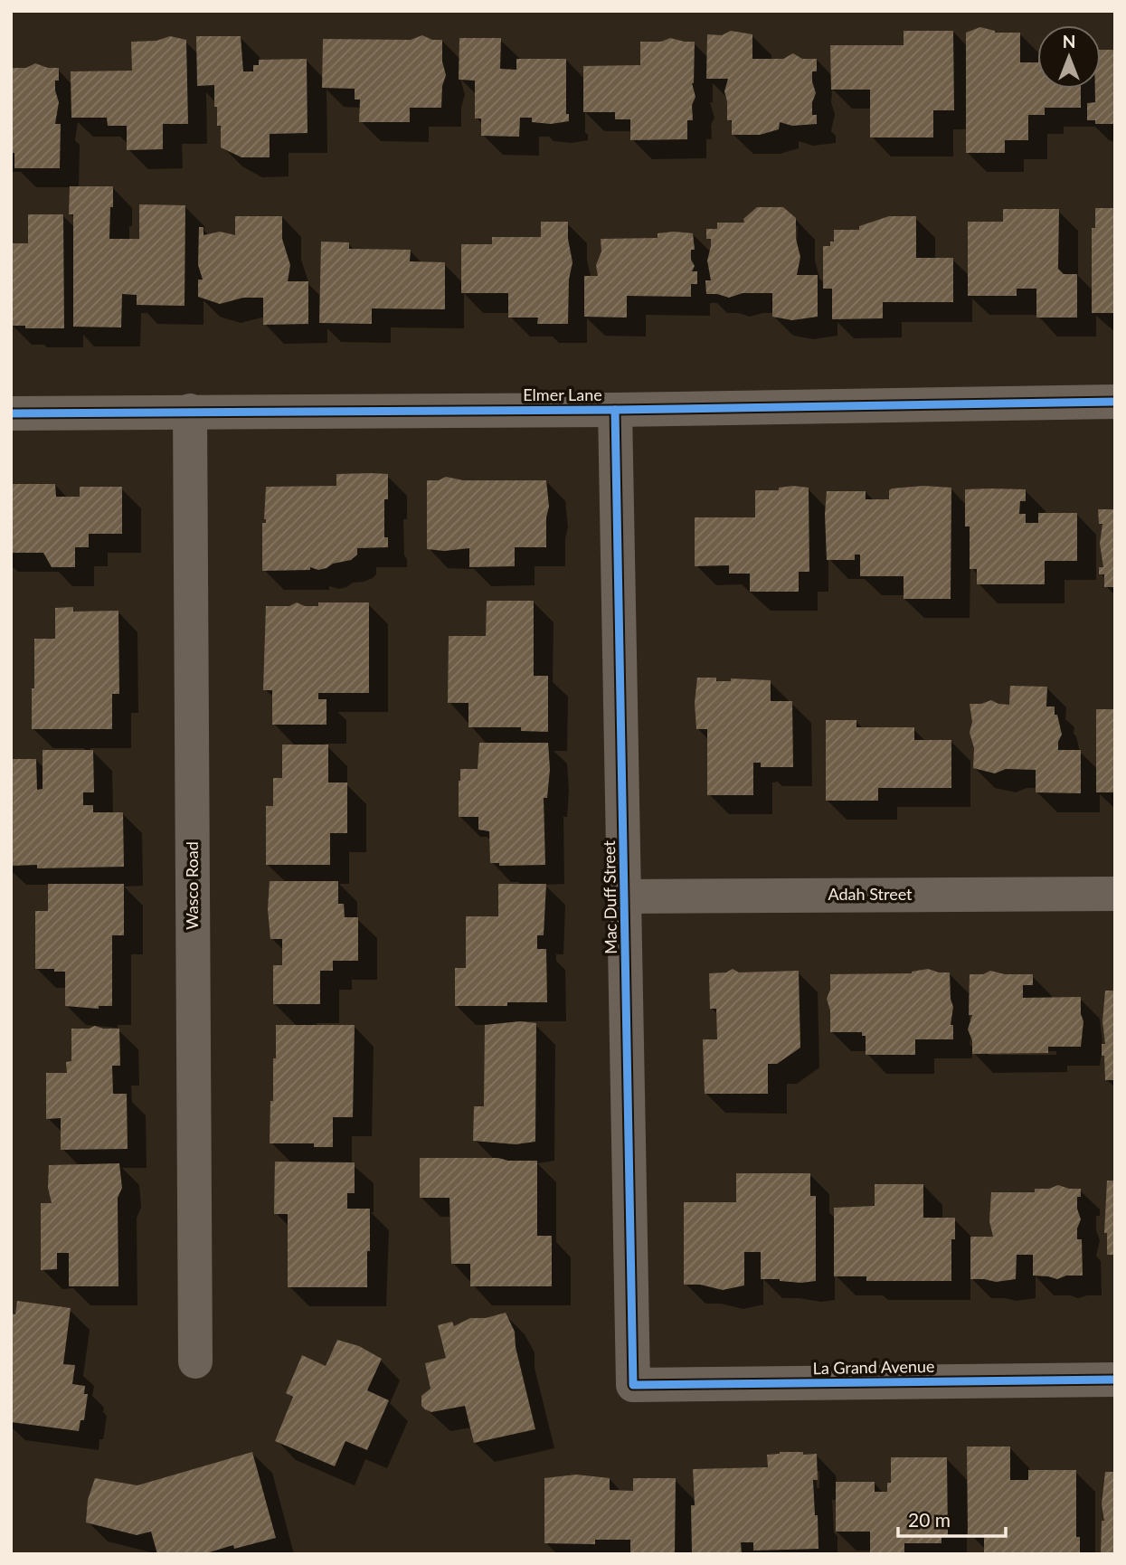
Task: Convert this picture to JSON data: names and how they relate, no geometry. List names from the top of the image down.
{
  "streets": {
    "street": [
      "Elmer Lane",
      "Wasco Road",
      "Adah Street",
      "Mac Duff Street",
      "La Grand Avenue"
    ]
  },
  "crossings": [
    ["Elmer Lane", "Wasco Road"],
    ["Elmer Lane", "Mac Duff Street"],
    ["Adah Street", "Mac Duff Street"],
    ["Mac Duff Street", "La Grand Avenue"]
  ],
  "scale_bar": "20 m",
  "north": "top"
}
